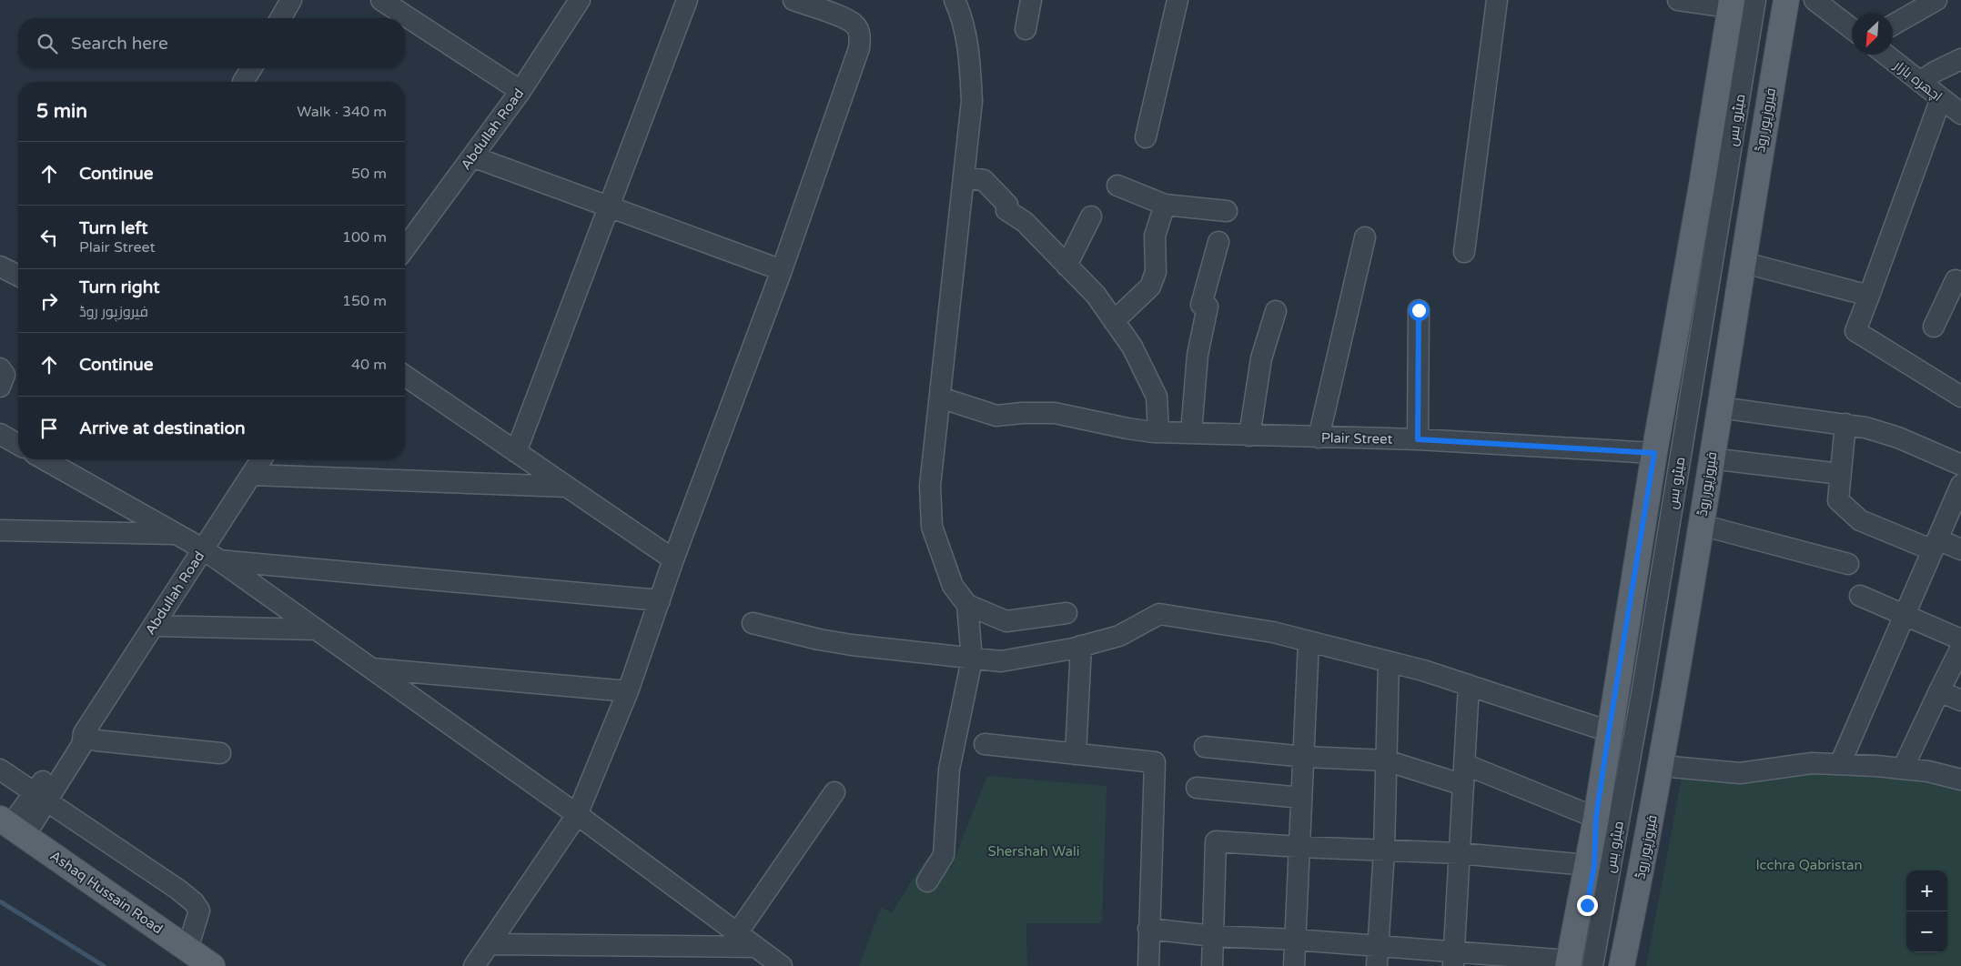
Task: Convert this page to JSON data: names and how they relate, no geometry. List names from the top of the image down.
{
  "streets": {
    "main road": ["فیروزپور روڈ", "Ashaq Hussain Road"],
    "street": [
      "اچھرہ بازار",
      "میٹرو بس",
      "Abdullah Road",
      "Plair Street"
    ]
  },
  "crossings": [
    ["Abdullah Road", "Ashaq Hussain Road"]
  ],
  "parks": ["Shershah Wali", "Icchra Qabristan"],
  "north": "bottom left",
  "page": {
    "search": "Search here",
    "heading": ["5 min", "Walk · 340 m"],
    "list": [
      ["Continue", "50 m"],
      ["Turn left", "Plair Street", "100 m"],
      ["Turn right", "فیروزپور روڈ", "150 m"],
      ["Continue", "40 m"],
      "Arrive at destination"
    ],
    "map_buttons": ["+", "−"]
  }
}
